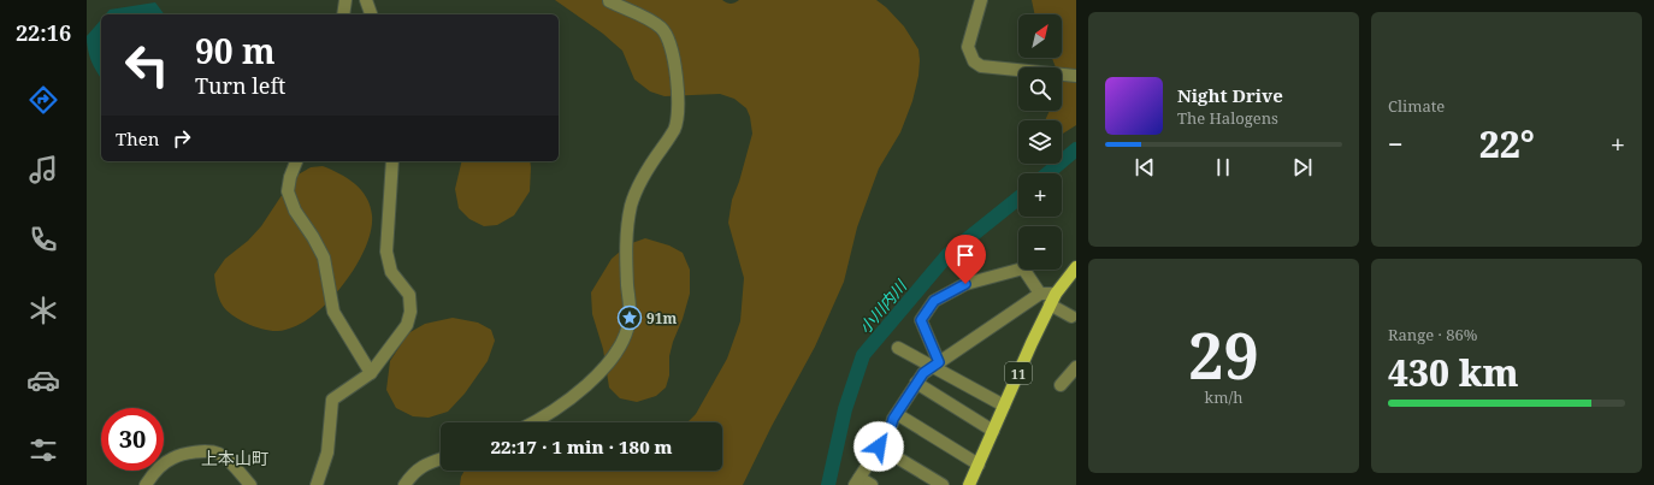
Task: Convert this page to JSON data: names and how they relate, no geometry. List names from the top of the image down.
{
  "streets": {
    "main road": ["11"]
  },
  "districts": ["上本山町"],
  "water": ["小川内川"],
  "places": {
    "place": ["91m"]
  },
  "north": "top right",
  "page": {
    "tabs": "22:16",
    "tile": [
      "Climate",
      ["29", "km/h"],
      ["Range · 86%", "430 km"]
    ],
    "map_buttons": ["+", "−"],
    "turn": ["90 m", "Turn left"],
    "song": ["Night Drive", "The Halogens"],
    "then": "Then",
    "heat": ["−", "22°", "+"],
    "limit": "30",
    "trip": "22:17 · 1 min · 180 m"
  }
}
